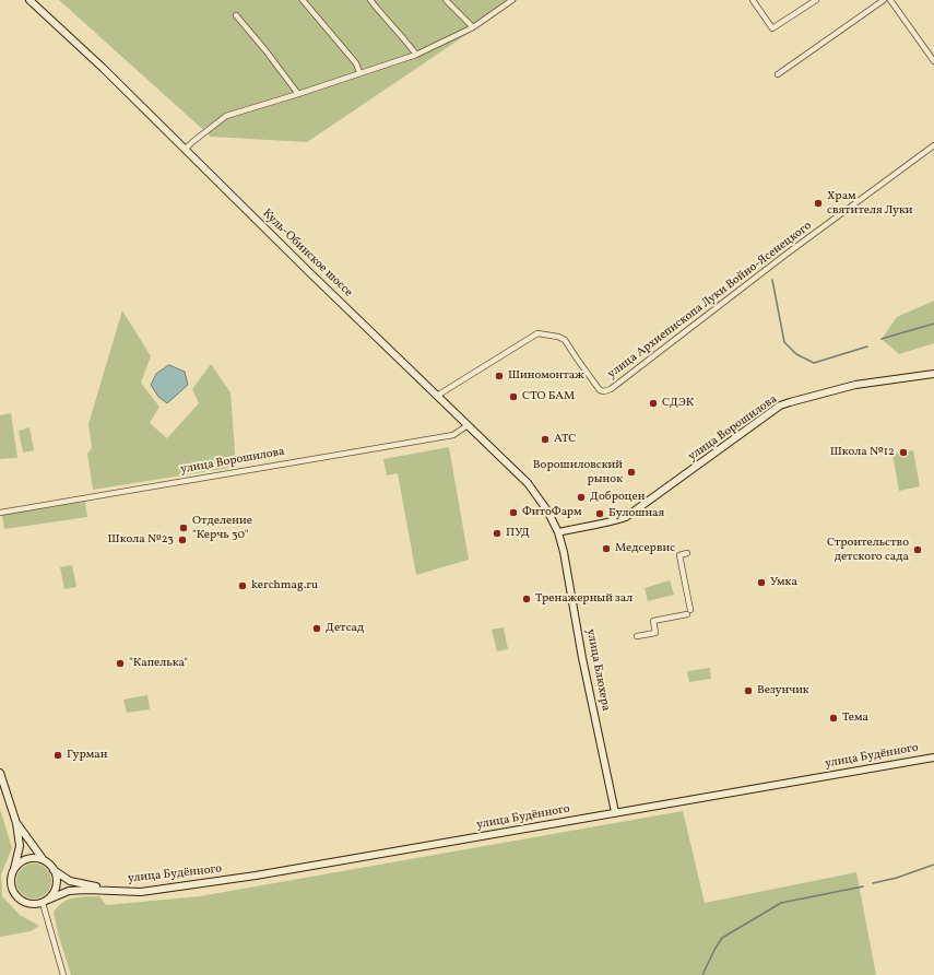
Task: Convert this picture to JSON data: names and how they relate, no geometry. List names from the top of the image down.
{
  "streets": {
    "main road": [
      "Куль-Обинское шоссе",
      "улица Ворошилова",
      "улица Блюхера",
      "улица Будённого"
    ],
    "street": ["улица Архиепископа Луки Войно-Ясенецкого"]
  },
  "crossings": [
    ["Куль-Обинское шоссе", "улица Архиепископа Луки Войно-Ясенецкого"],
    ["Куль-Обинское шоссе", "улица Ворошилова"],
    ["Куль-Обинское шоссе", "улица Блюхера"],
    ["улица Ворошилова", "улица Блюхера"],
    ["улица Блюхера", "улица Будённого"]
  ],
  "places": [
    "Храм святителя Луки",
    "Шиномонтаж",
    "СТО БАМ",
    "СДЭК",
    "АТС",
    "Школа №12",
    "Ворошиловский рынок",
    "Доброцен",
    "ФитоФарм",
    "Булошная",
    "Отделение \"Керчь 30\"",
    "ПУД",
    "Школа №23",
    "Медсервис",
    "Строительство детского сада",
    "Умка",
    "kerchmag.ru",
    "Тренажерный зал",
    "Детсад",
    "\"Капелька\"",
    "Везунчик",
    "Тема",
    "Гурман"
  ]
}
